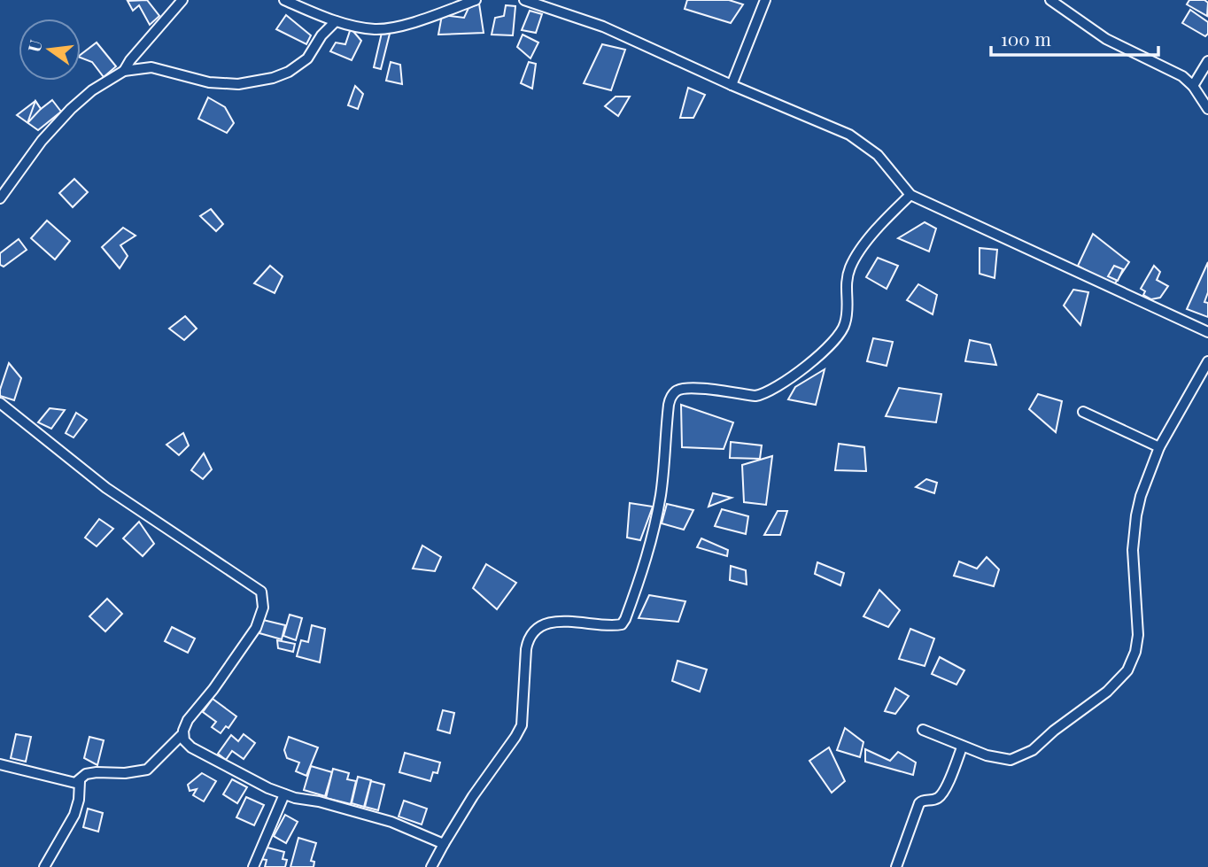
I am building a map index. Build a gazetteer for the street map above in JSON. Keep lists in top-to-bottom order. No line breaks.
{"scale_bar":"100 m","north":"left"}
